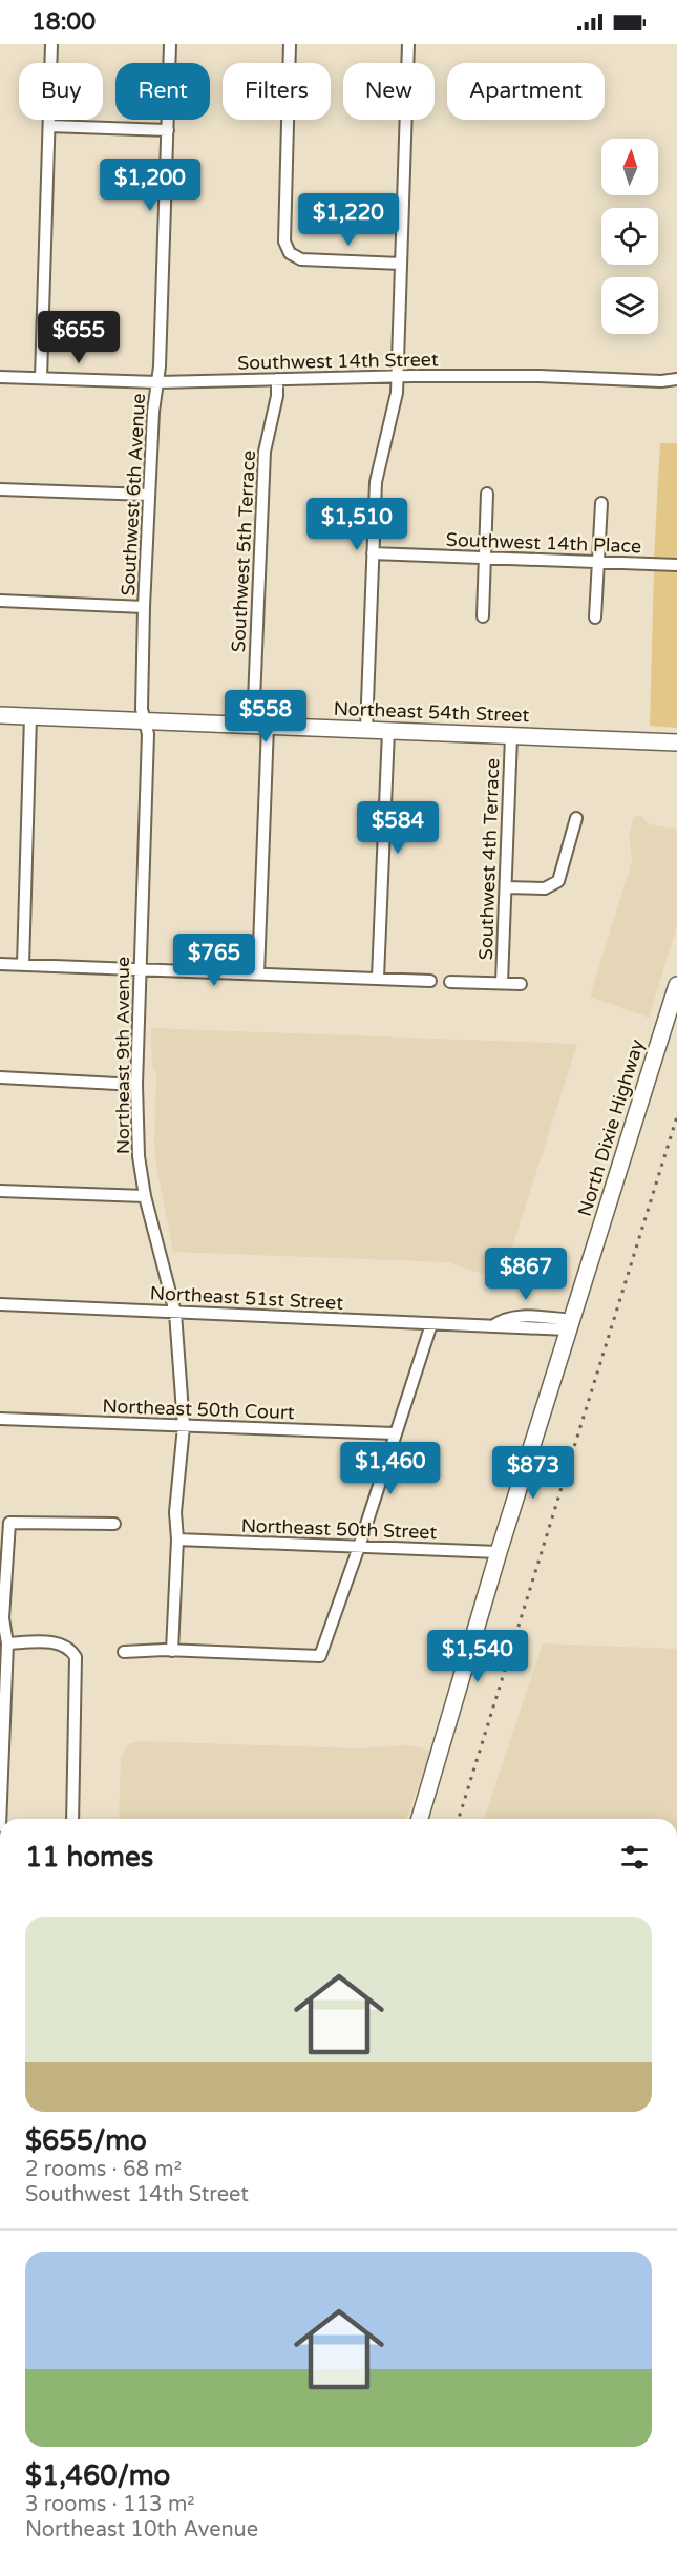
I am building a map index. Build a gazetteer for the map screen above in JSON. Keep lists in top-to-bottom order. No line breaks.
{"streets":{"main road":["Northeast 54th Street","North Dixie Highway"],"street":["Southwest 14th Street","Southwest 6th Avenue","Southwest 14th Place","Southwest 5th Terrace","Southwest 4th Terrace","Northeast 9th Avenue","Northeast 51st Street","Northeast 50th Court","Northeast 50th Street"]},"crossings":[["Southwest 14th Street","Southwest 6th Avenue"],["Southwest 14th Street","Southwest 5th Terrace"],["Southwest 6th Avenue","Northeast 54th Street"],["Southwest 6th Avenue","Northeast 9th Avenue"],["Southwest 5th Terrace","Northeast 54th Street"],["Northeast 54th Street","Southwest 4th Terrace"],["Northeast 54th Street","Northeast 9th Avenue"],["Northeast 9th Avenue","Northeast 51st Street"],["Northeast 9th Avenue","Northeast 50th Court"],["Northeast 9th Avenue","Northeast 50th Street"],["North Dixie Highway","Northeast 51st Street"],["North Dixie Highway","Northeast 50th Street"]],"north":"top","page":{"status":"18:00","chip":["Buy","Rent","Filters","New","Apartment"],"price":["$1,200","$1,220","$655","$1,510","$558","$584","$765","$867","$1,460","$873","$1,540"],"heading":"11 homes","list":[{"name":"$655/mo","note":"2 rooms · 68 m² · Southwest 14th Street"},{"name":"$1,460/mo","note":"3 rooms · 113 m² · Northeast 10th Avenue"}]}}
